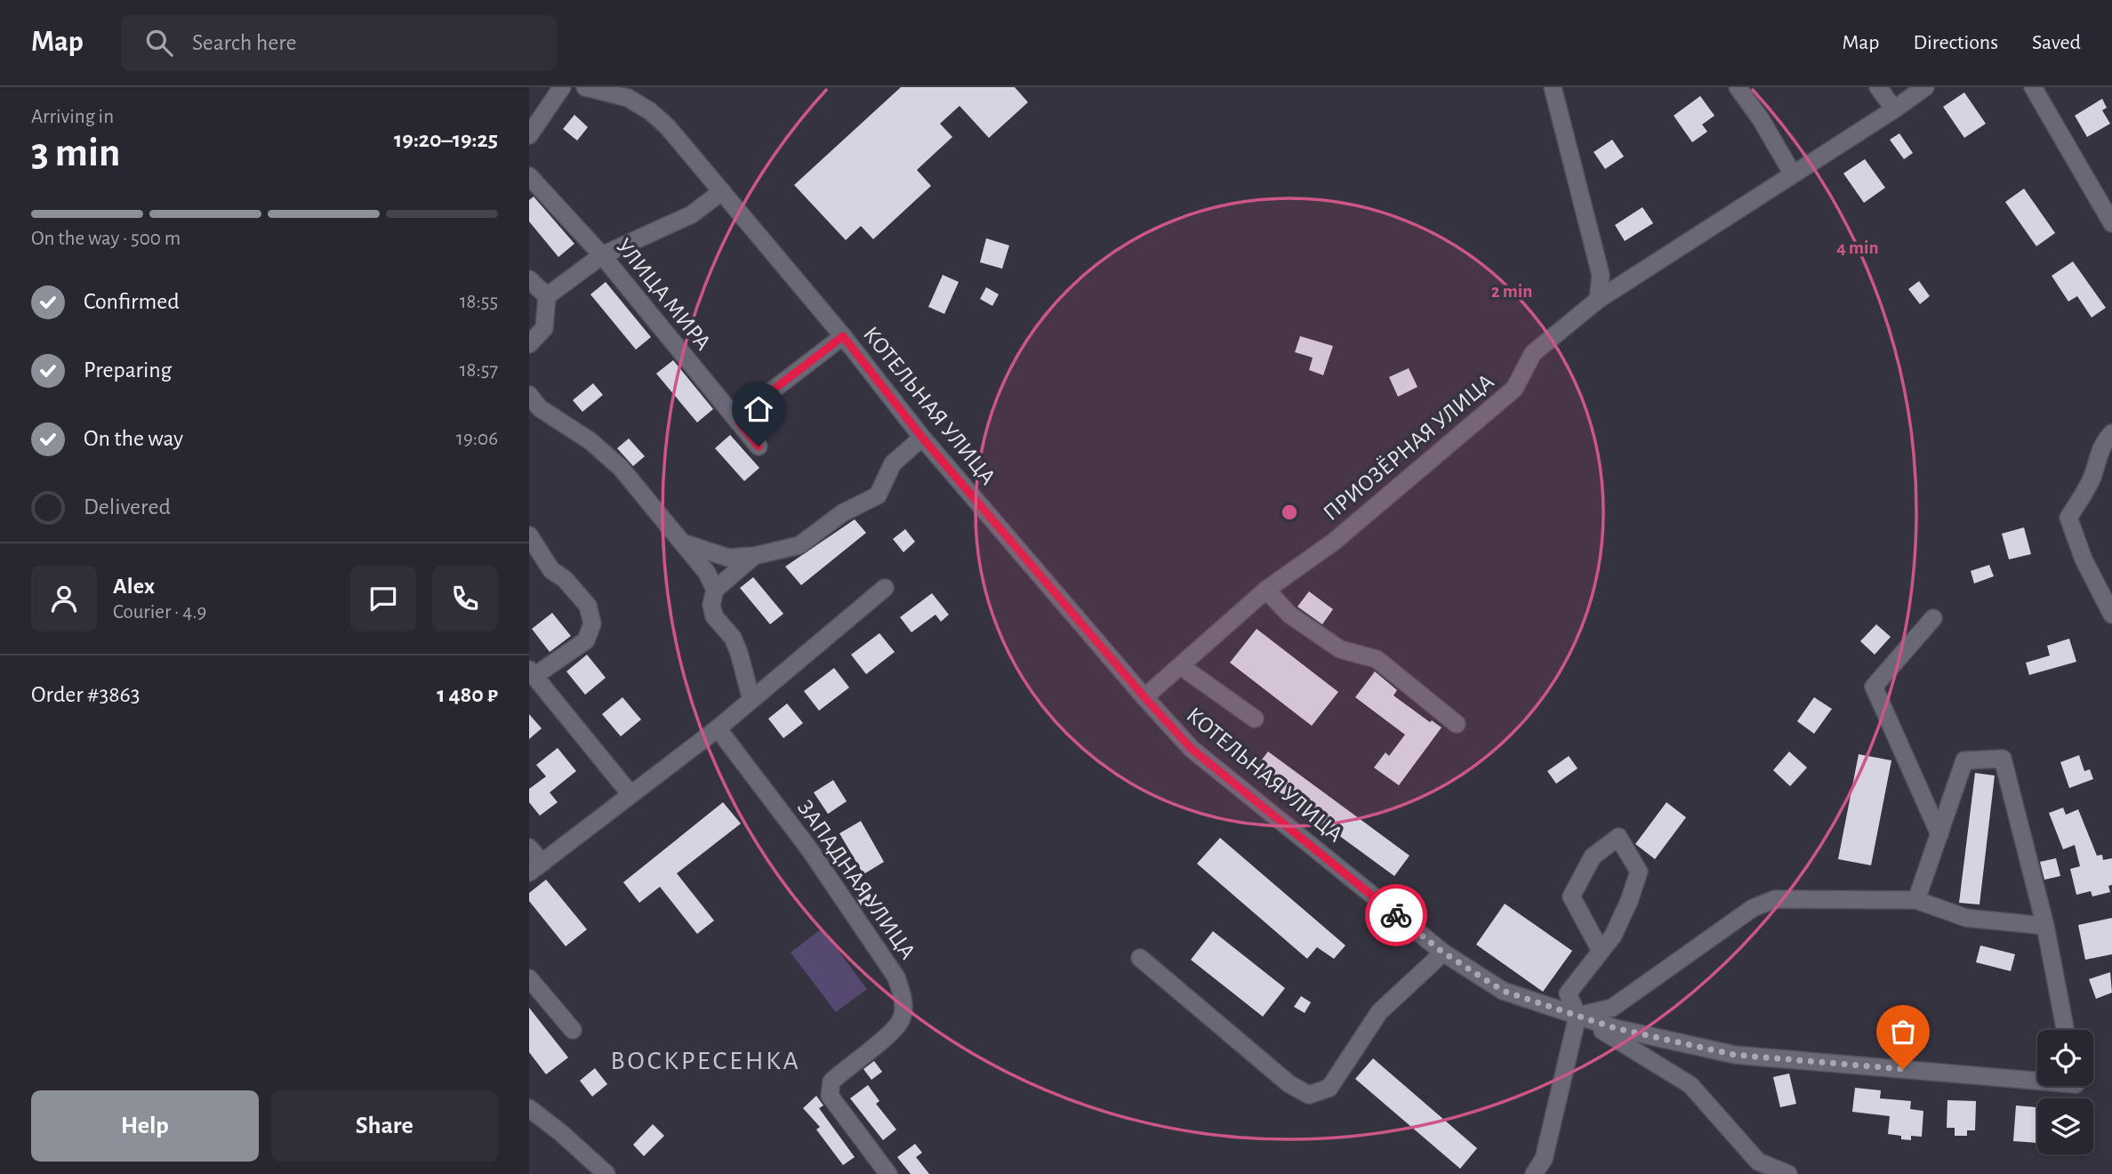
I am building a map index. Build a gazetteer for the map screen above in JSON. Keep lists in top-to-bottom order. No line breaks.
{"streets":{"street":["УЛИЦА МИРА","КОТЕЛЬНАЯ УЛИЦА","ПРИОЗЁРНАЯ УЛИЦА","ЗАПАДНАЯ УЛИЦА"]},"crossings":[["КОТЕЛЬНАЯ УЛИЦА","ПРИОЗЁРНАЯ УЛИЦА"]],"districts":["ВОСКРЕСЕНКА"],"page":{"header":"Map","search":"Search here","nav":["Map","Directions","Saved"],"heading":["3 min","Arriving in","19:20–19:25"],"panel":["Alex","Courier · 4.9","Order #3863","1 480 ₽"],"bar":"On the way · 500 m","list":[["Confirmed","18:55"],["Preparing","18:57"],["On the way","19:06"],"Delivered"],"buttons":["Help","Share"]},"rings":["4 min","2 min"]}
